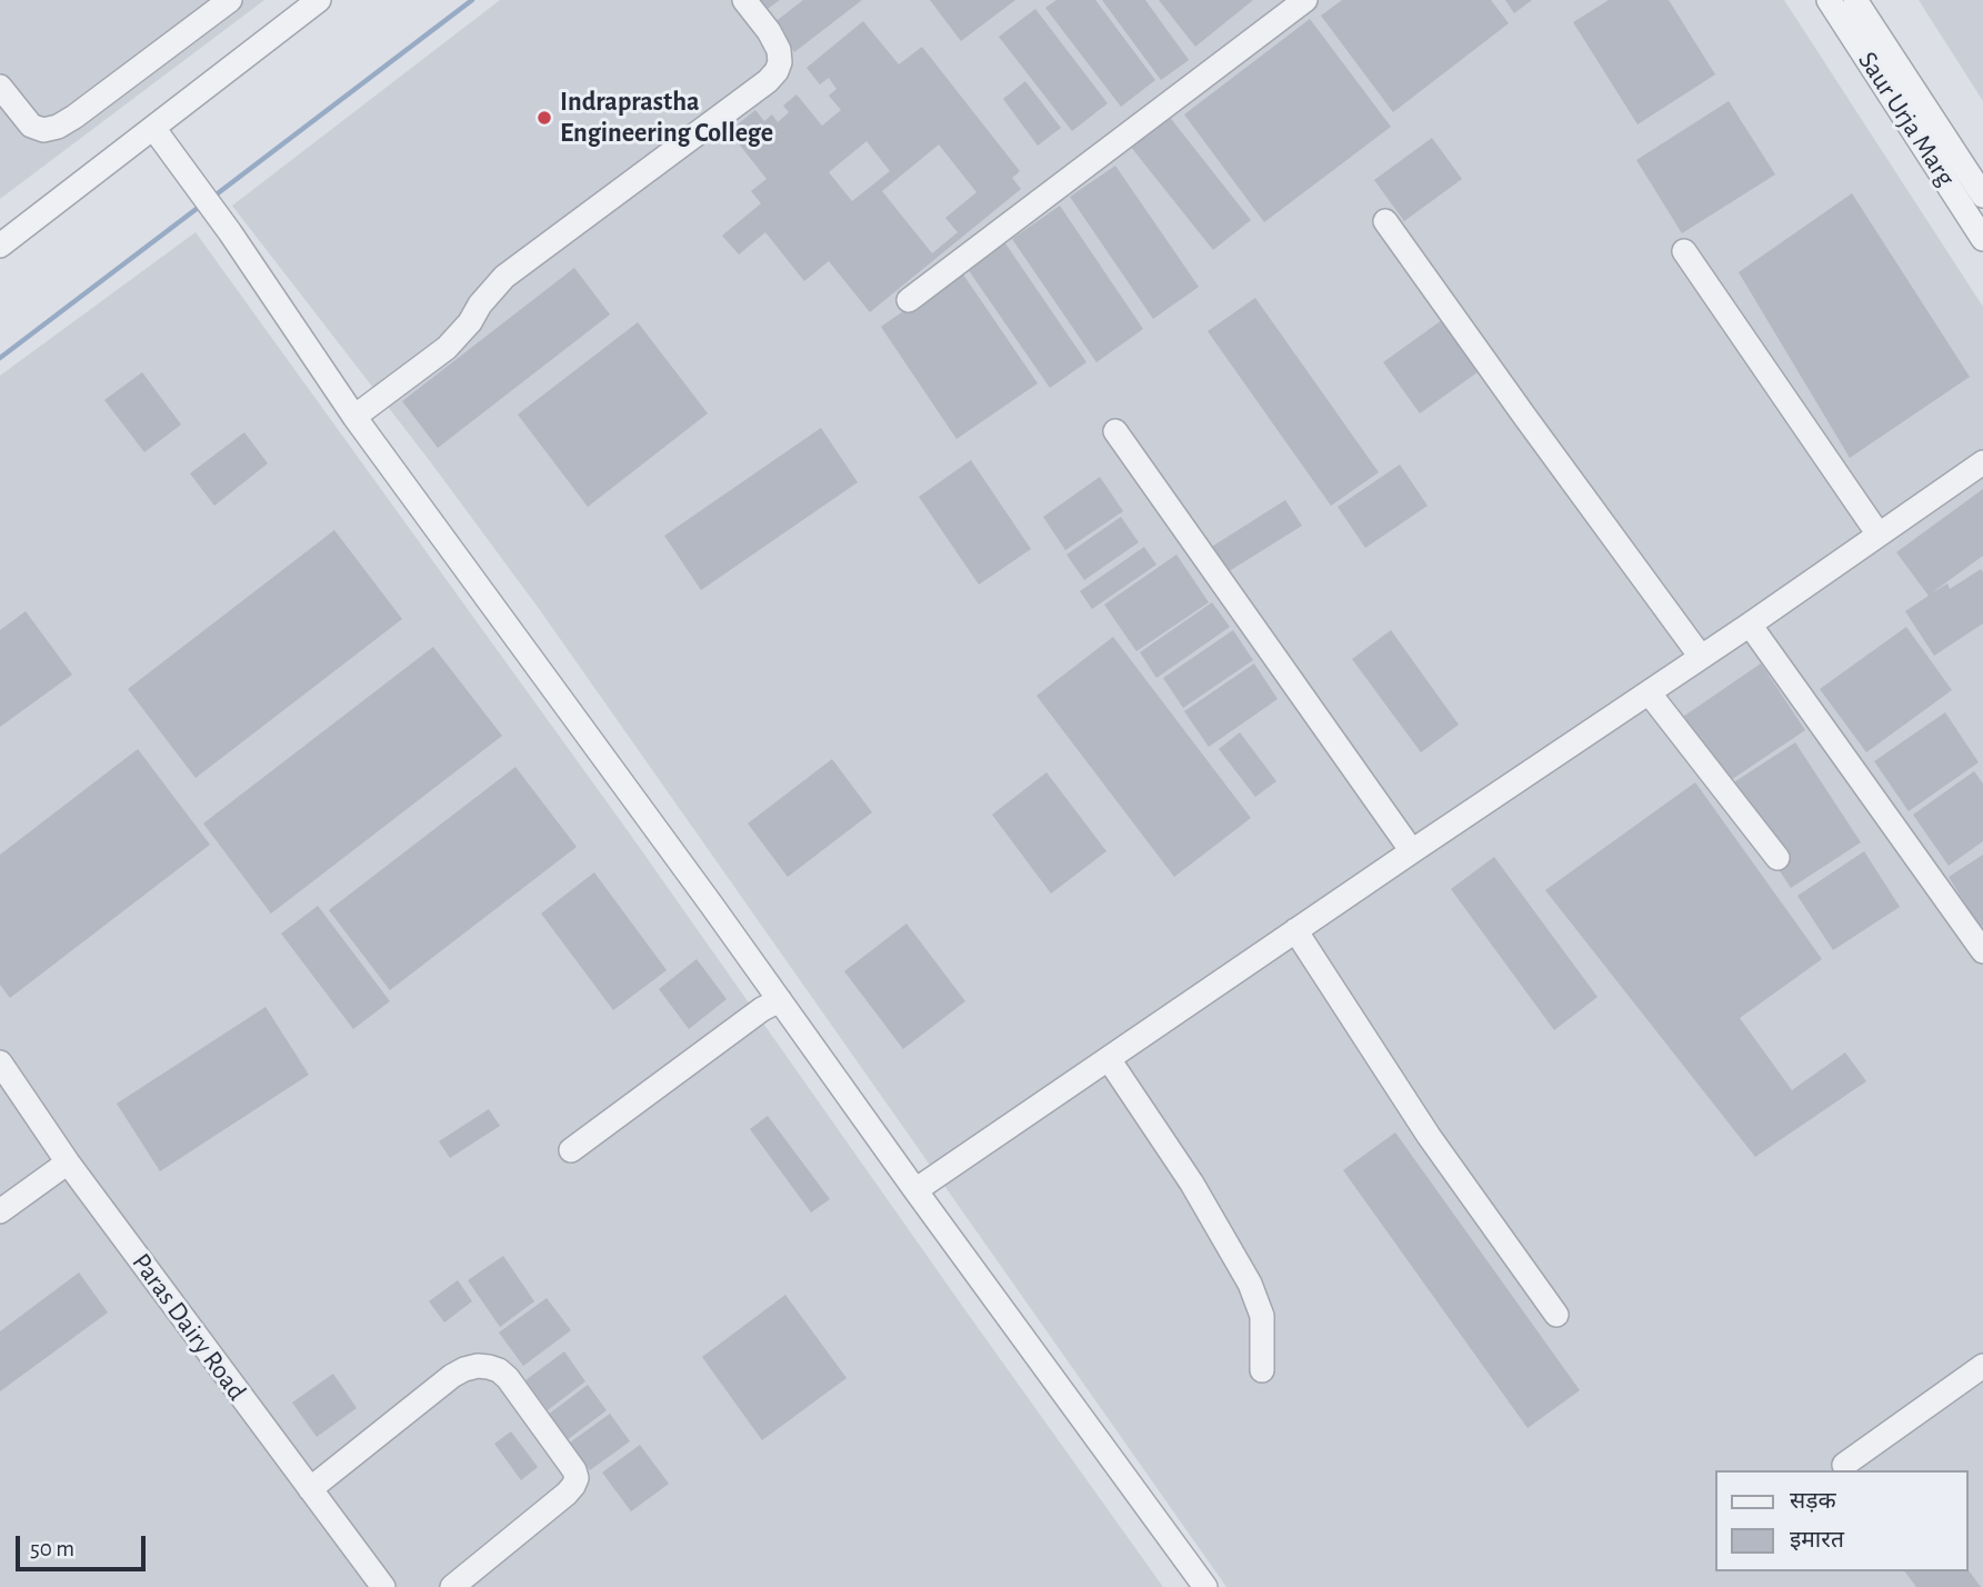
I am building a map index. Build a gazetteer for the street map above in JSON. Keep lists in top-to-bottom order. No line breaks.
{"streets":{"street":["Saur Urja Marg","Paras Dairy Road"]},"places":["Indraprastha Engineering College"],"legend":["सड़क","इमारत"],"scale_bar":"50 m"}
